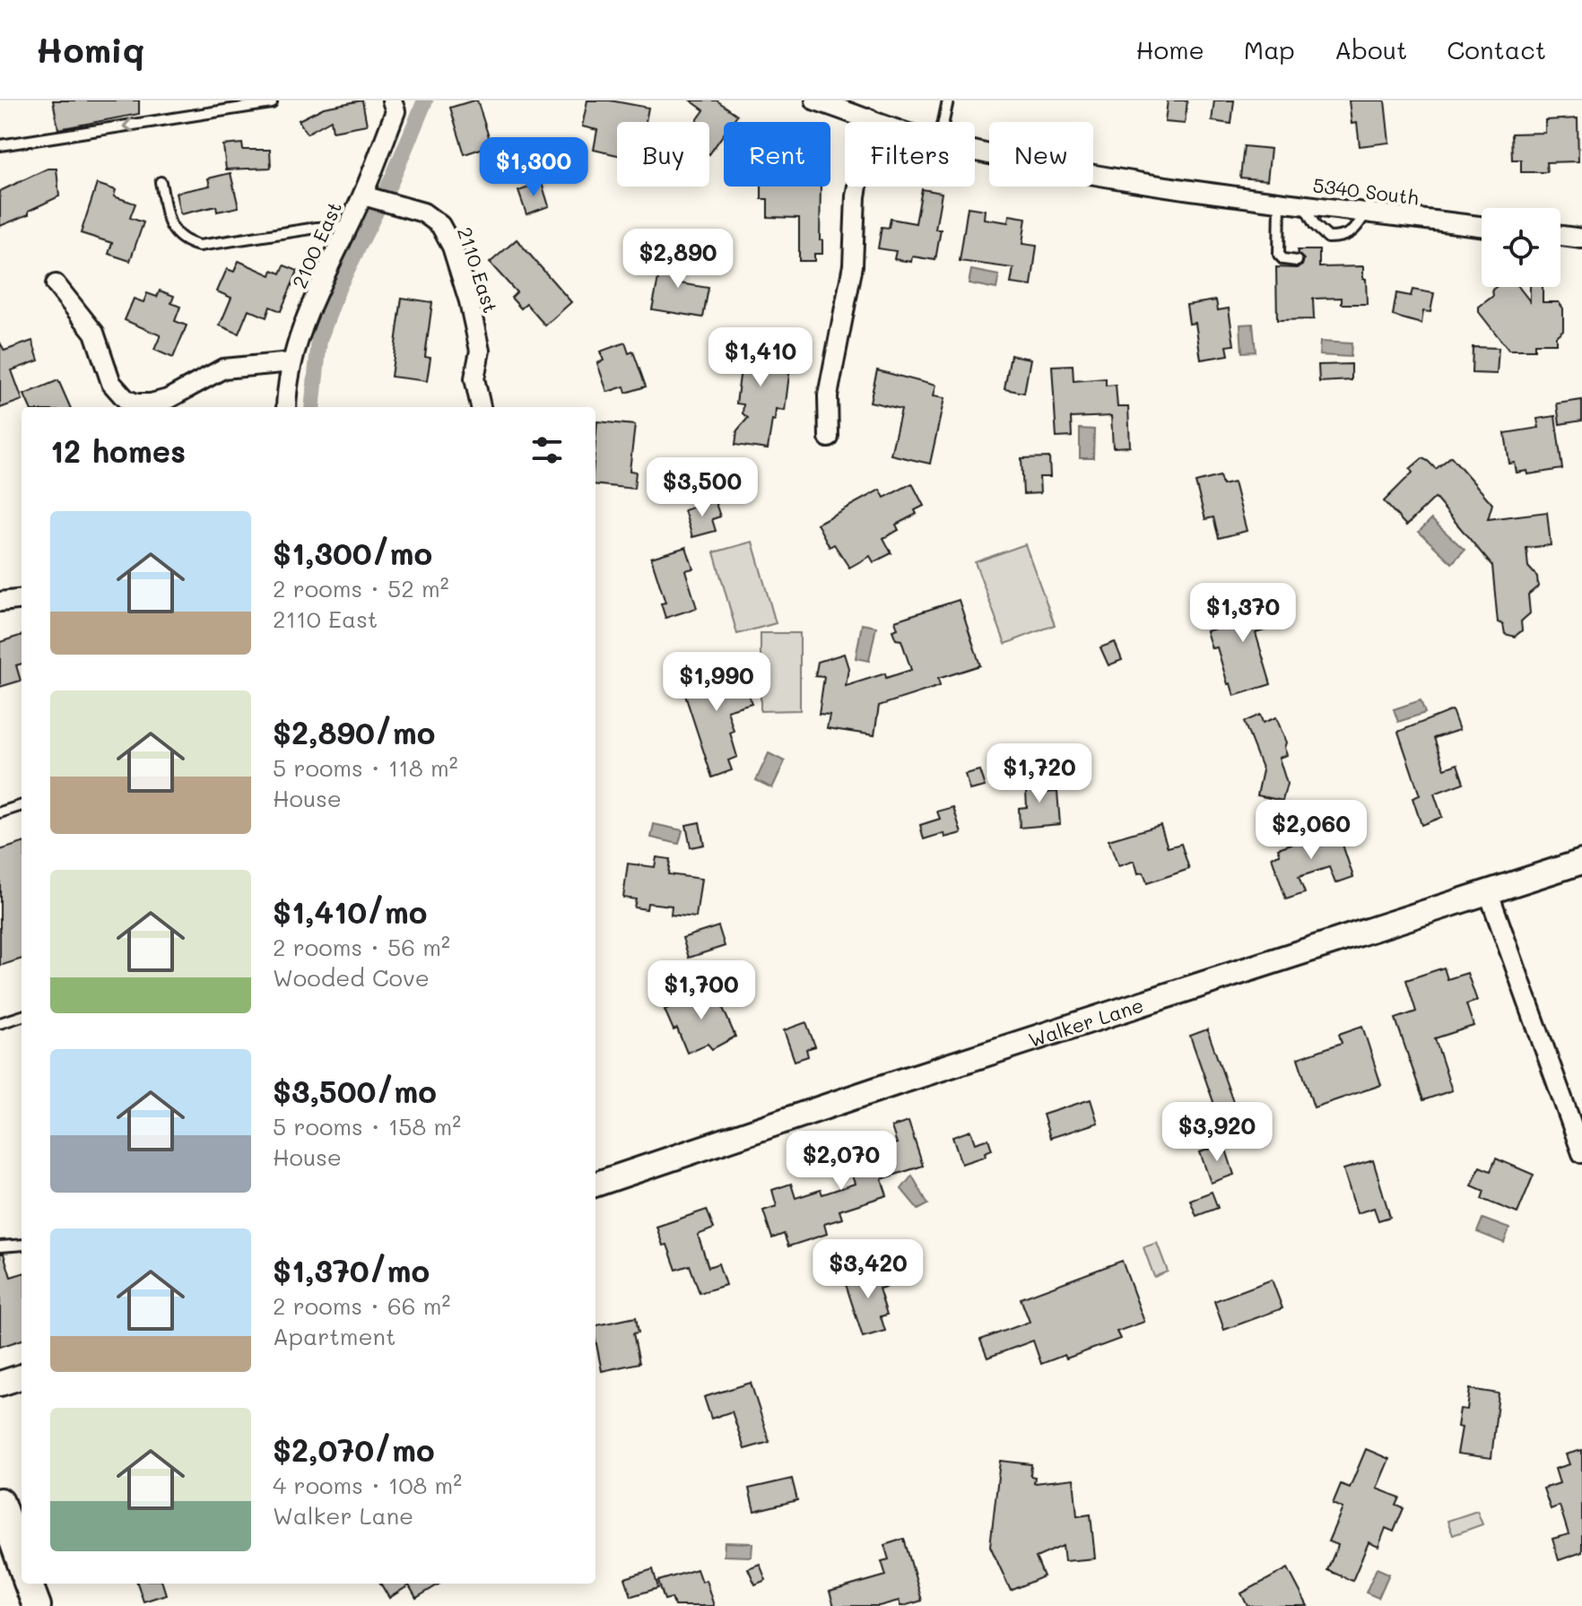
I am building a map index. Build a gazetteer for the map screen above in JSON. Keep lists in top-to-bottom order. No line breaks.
{"streets":{"street":["5340 South","2100 East","2110 East","Walker Lane"]},"crossings":[["2100 East","2110 East"]],"page":{"header":"Homiq","nav":["Home","Map","About","Contact"],"chip":["Buy","Rent","Filters","New"],"price":["$1,300","$2,890","$1,410","$3,500","$1,370","$1,990","$1,720","$2,060","$1,700","$3,920","$2,070","$3,420"],"heading":"12 homes","list":[{"name":"$1,300/mo","note":"2 rooms · 52 m² · 2110 East"},{"name":"$2,890/mo","note":"5 rooms · 118 m² · House"},{"name":"$1,410/mo","note":"2 rooms · 56 m² · Wooded Cove"},{"name":"$3,500/mo","note":"5 rooms · 158 m² · House"},{"name":"$1,370/mo","note":"2 rooms · 66 m² · Apartment"},{"name":"$2,070/mo","note":"4 rooms · 108 m² · Walker Lane"}]}}
